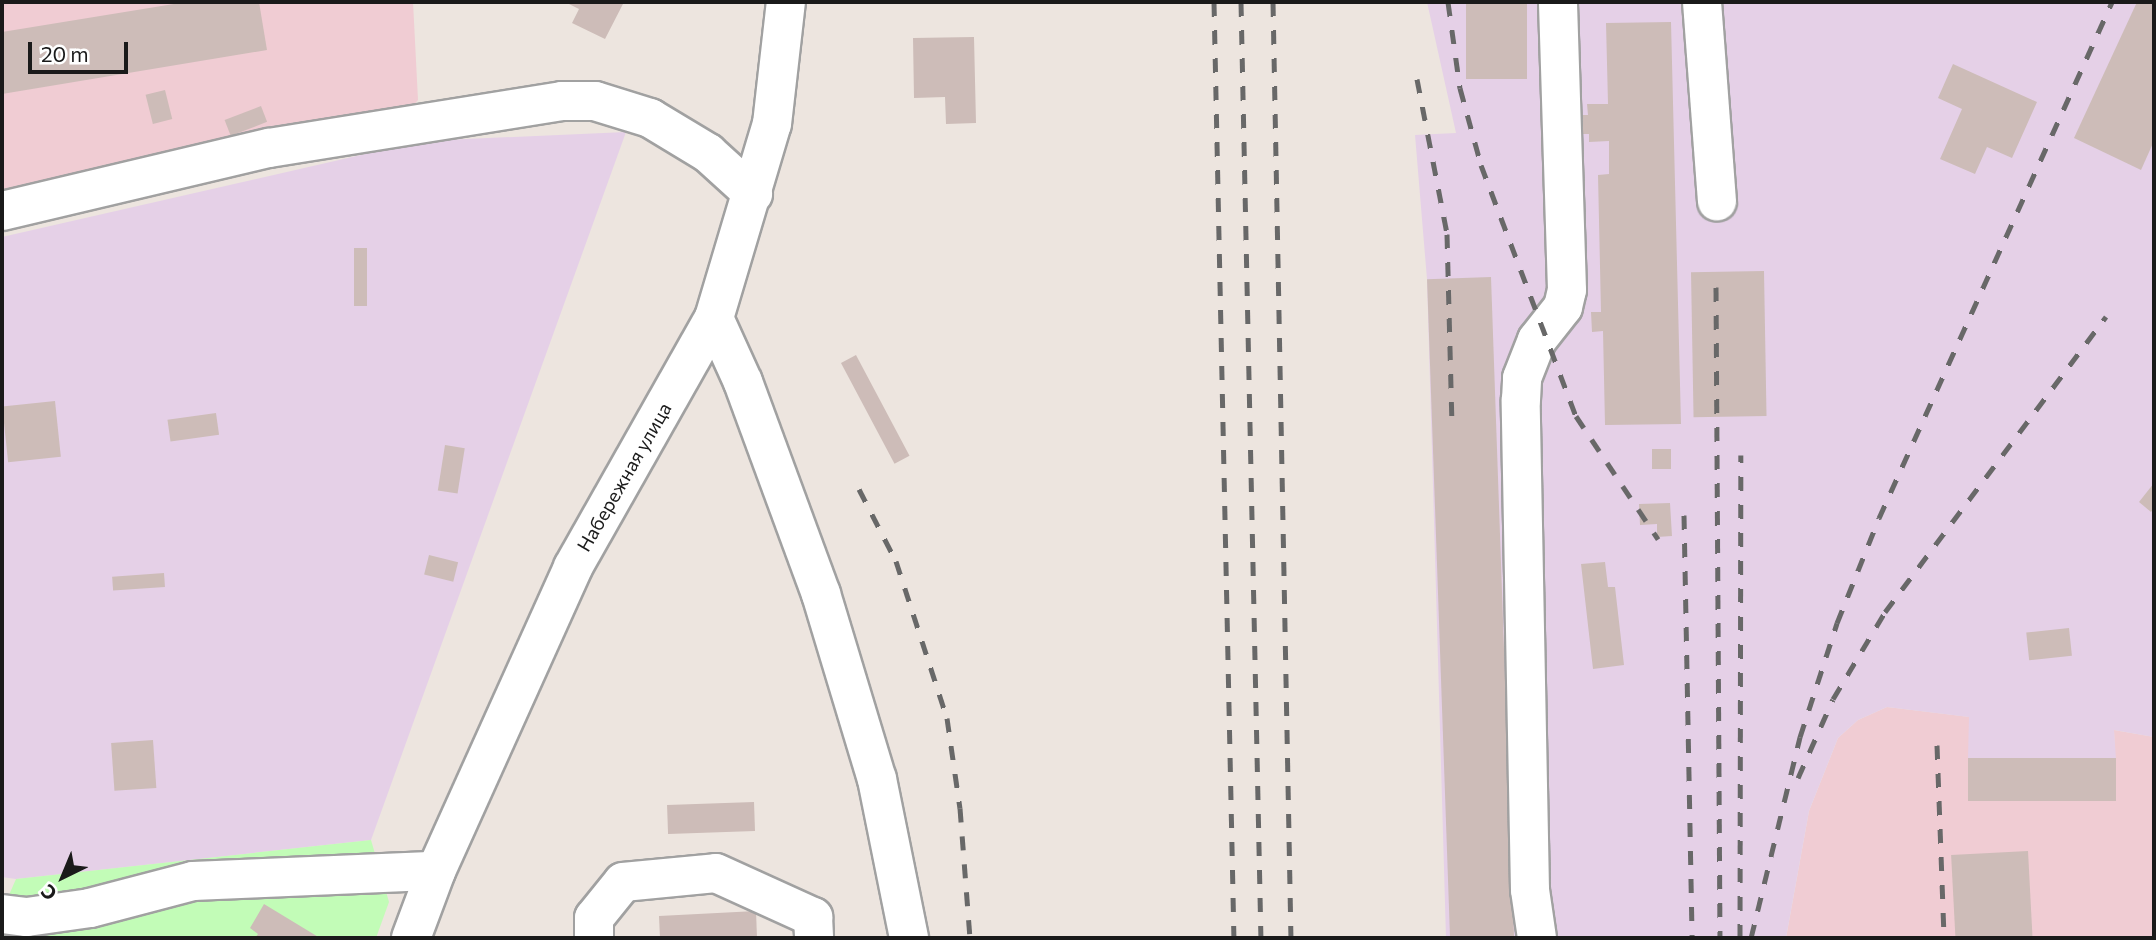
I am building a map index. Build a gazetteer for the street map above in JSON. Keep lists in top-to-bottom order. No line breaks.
{"streets":{"street":["Набережная улица"]},"scale_bar":"20 m","north":"bottom left"}
